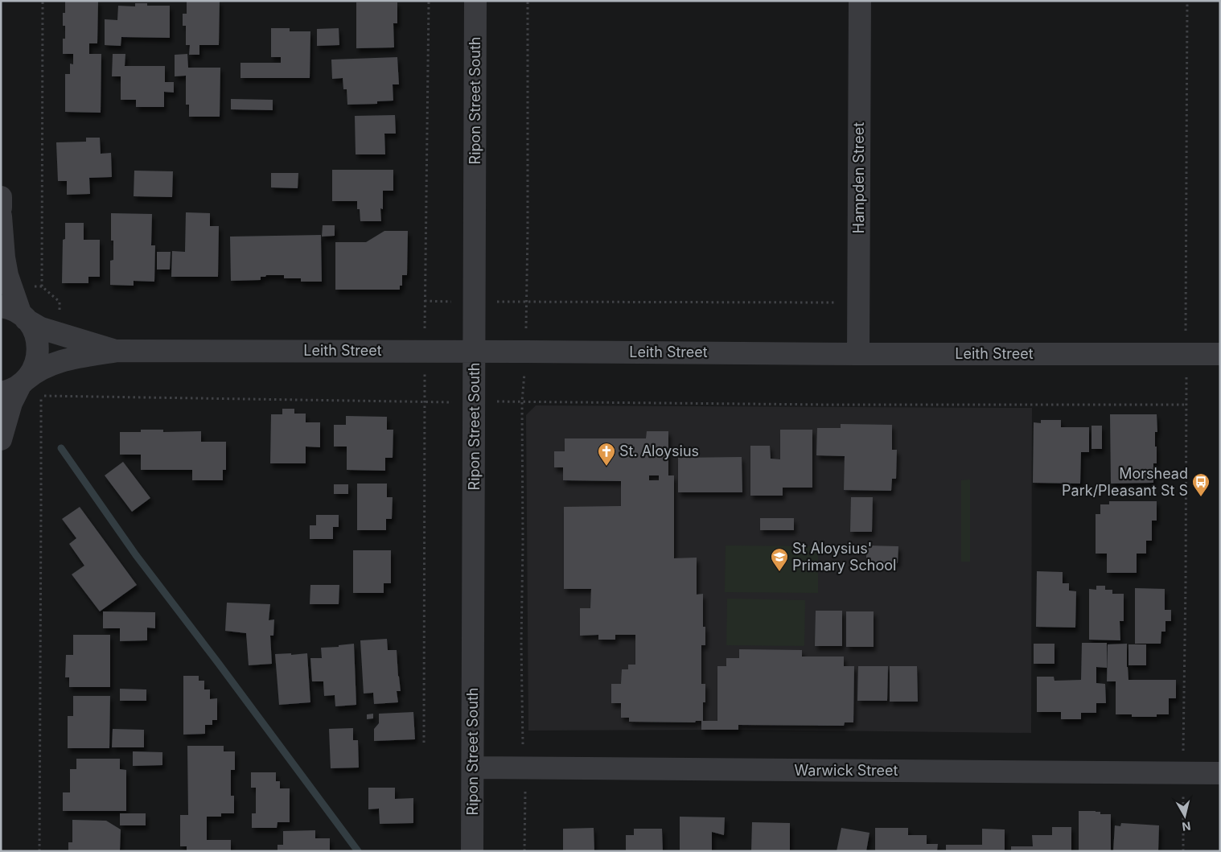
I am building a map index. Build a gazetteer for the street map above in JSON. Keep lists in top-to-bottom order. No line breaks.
{"streets":{"street":["Ripon Street South","Hampden Street","Leith Street","Warwick Street"]},"crossings":[["Ripon Street South","Leith Street"],["Ripon Street South","Warwick Street"],["Hampden Street","Leith Street"]],"places":{"church":["St. Aloysius"],"bus stop":["Morshead Park/Pleasant St S"],"school or university":["St Aloysius' Primary School"]},"north":"bottom"}
